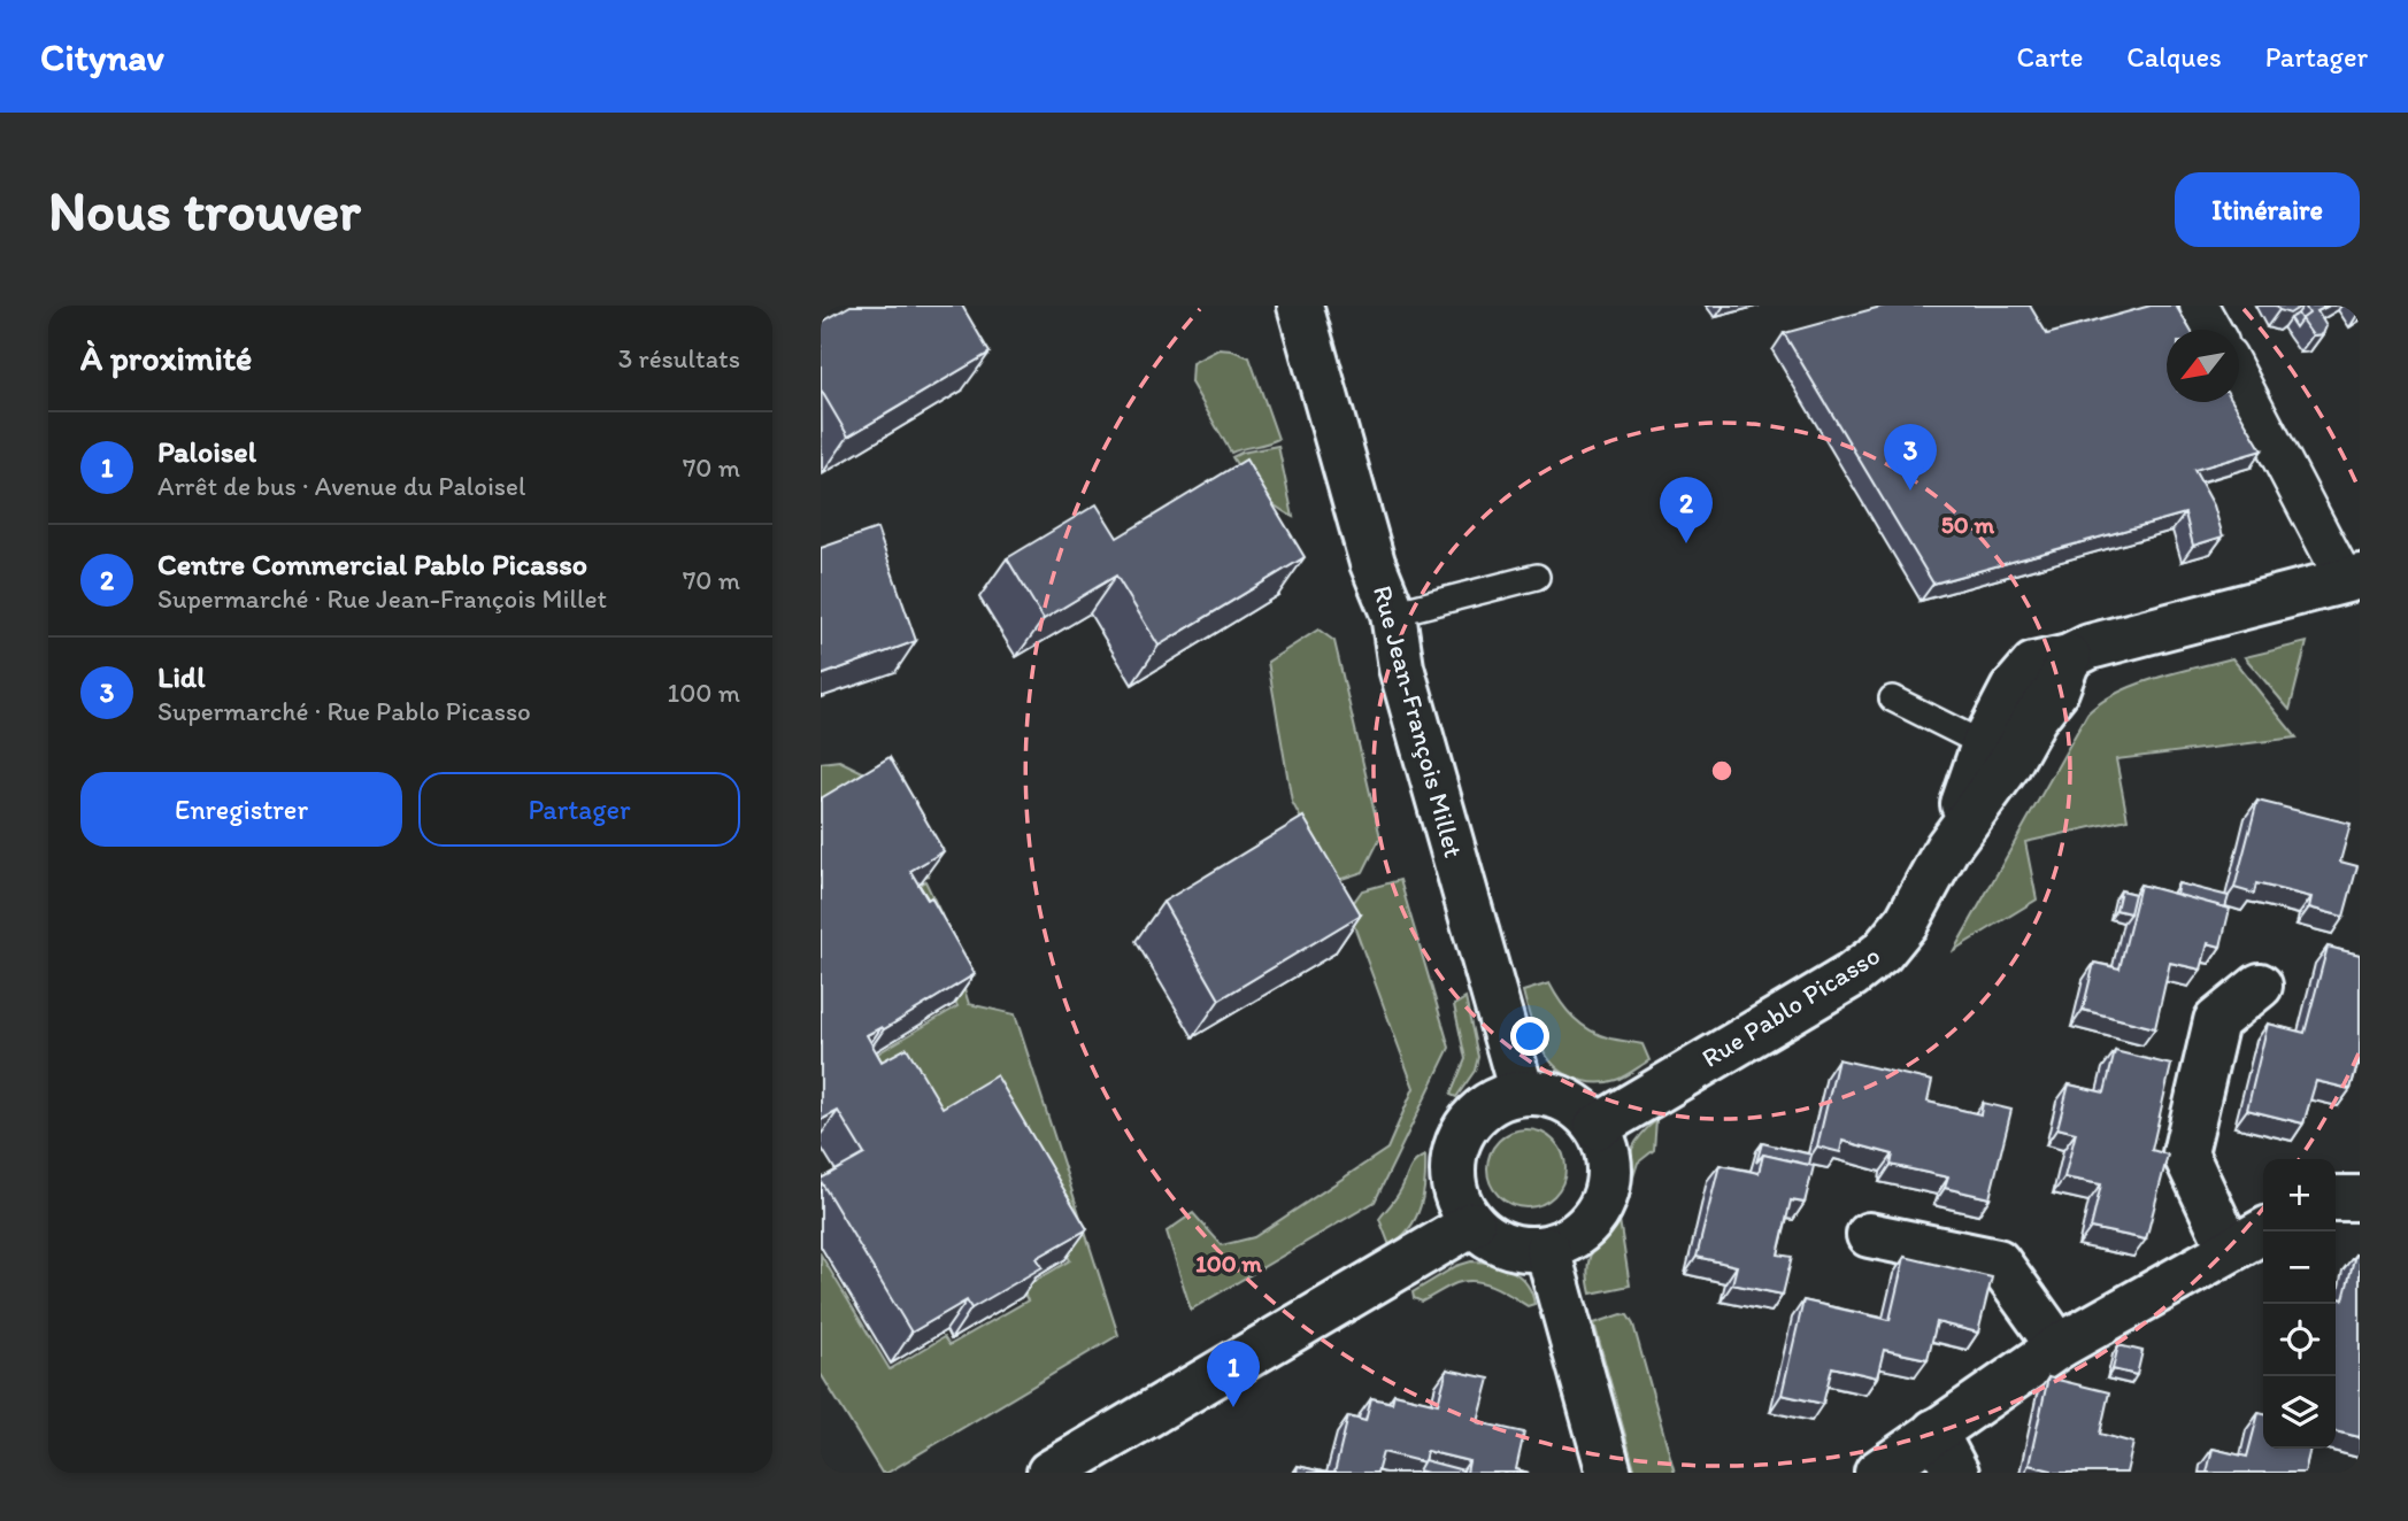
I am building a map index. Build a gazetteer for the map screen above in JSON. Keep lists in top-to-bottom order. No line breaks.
{"streets":{"street":["Rue Jean-François Millet","Rue Pablo Picasso"]},"crossings":[["Rue Jean-François Millet","Rue Pablo Picasso"]],"north":"bottom left","page":{"header":"Citynav","nav":["Carte","Calques","Partager"],"buttons":["Itinéraire",["Enregistrer","Partager"]],"title":"Nous trouver","heading":["À proximité","3 résultats"],"list":[{"mark":"1","name":"Paloisel","note":"Arrêt de bus · Avenue du Paloisel","value":"70 m"},{"mark":"2","name":"Centre Commercial Pablo Picasso","note":"Supermarché · Rue Jean-François Millet","value":"70 m"},{"mark":"3","name":"Lidl","note":"Supermarché · Rue Pablo Picasso","value":"100 m"}],"pins":["3","2","1"],"map_buttons":["+","−"]},"rings":["50 m","100 m"]}
